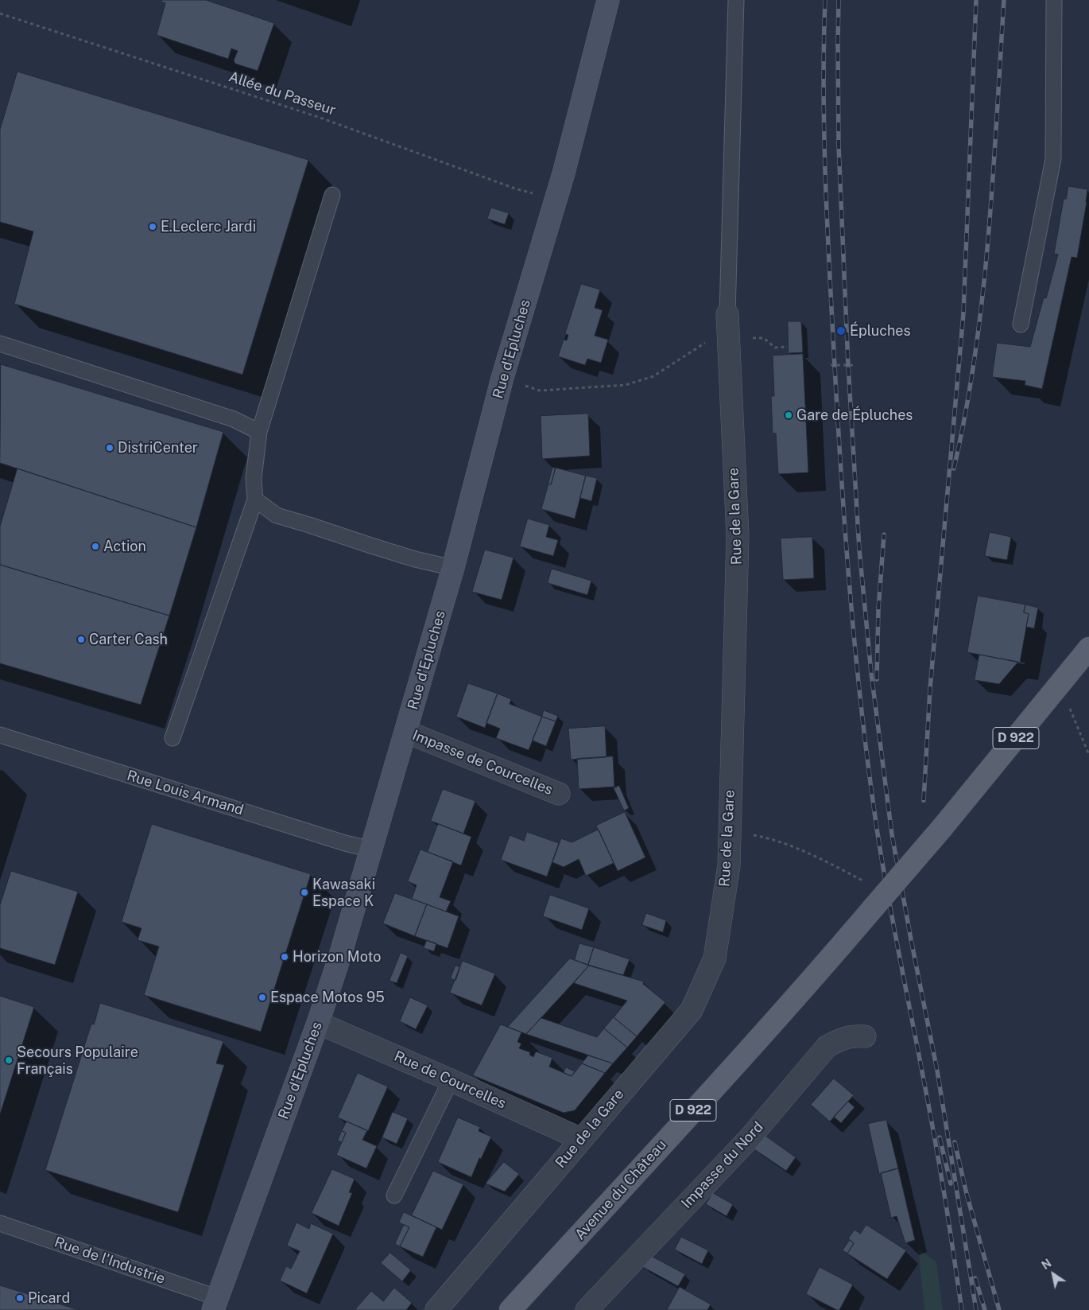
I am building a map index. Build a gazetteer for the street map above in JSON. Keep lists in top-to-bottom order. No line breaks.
{"streets":{"main road":["D 922","Avenue du Château"],"street":["Rue d'Epluches","Rue de la Gare","Impasse de Courcelles","Rue de Courcelles","Impasse du Nord"],"lane":["Rue Louis Armand","Rue de l'Industrie"],"path":["Allée du Passeur"]},"crossings":[["Allée du Passeur","Rue d'Epluches"],["Rue d'Epluches","Impasse de Courcelles"],["Rue d'Epluches","Rue Louis Armand"],["Rue d'Epluches","Rue de Courcelles"],["Rue d'Epluches","Rue de l'Industrie"],["Rue de la Gare","Rue de Courcelles"],["D 922","Avenue du Château"]],"places":["E.Leclerc Jardi","Épluches","Gare de Épluches","DistriCenter","Action","Carter Cash","Kawasaki Espace K","Horizon Moto","Espace Motos 95","Secours Populaire Français","Picard"],"north":"top left"}
